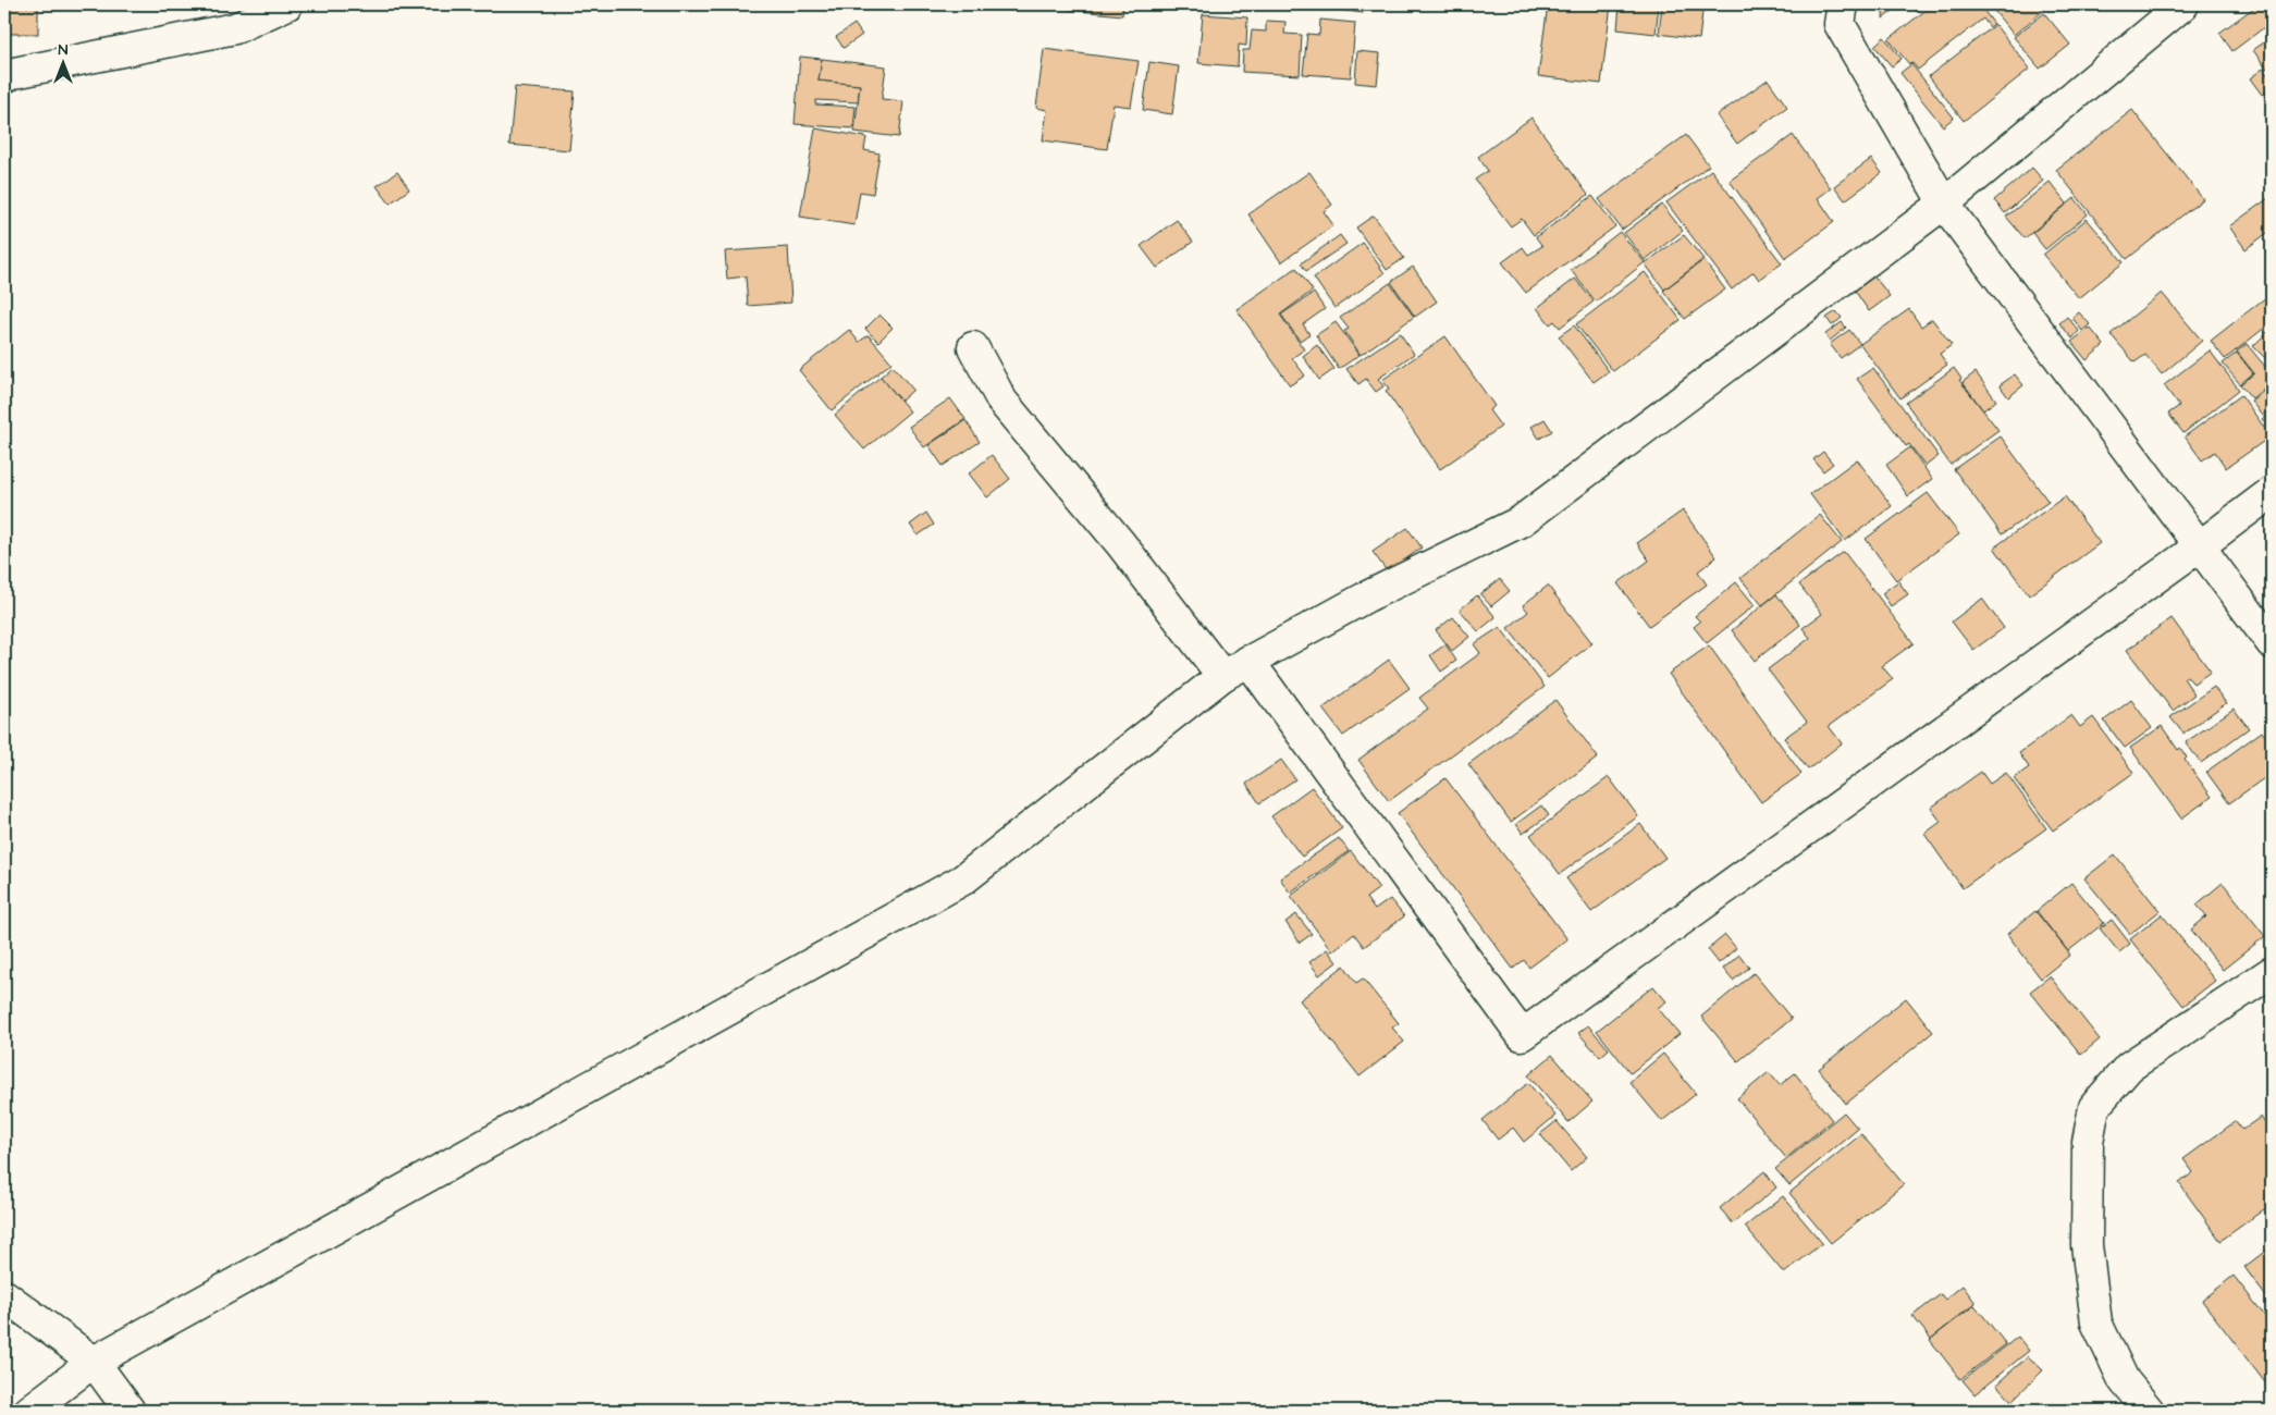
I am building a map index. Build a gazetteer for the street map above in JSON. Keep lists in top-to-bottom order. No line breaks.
{"north":"top"}
